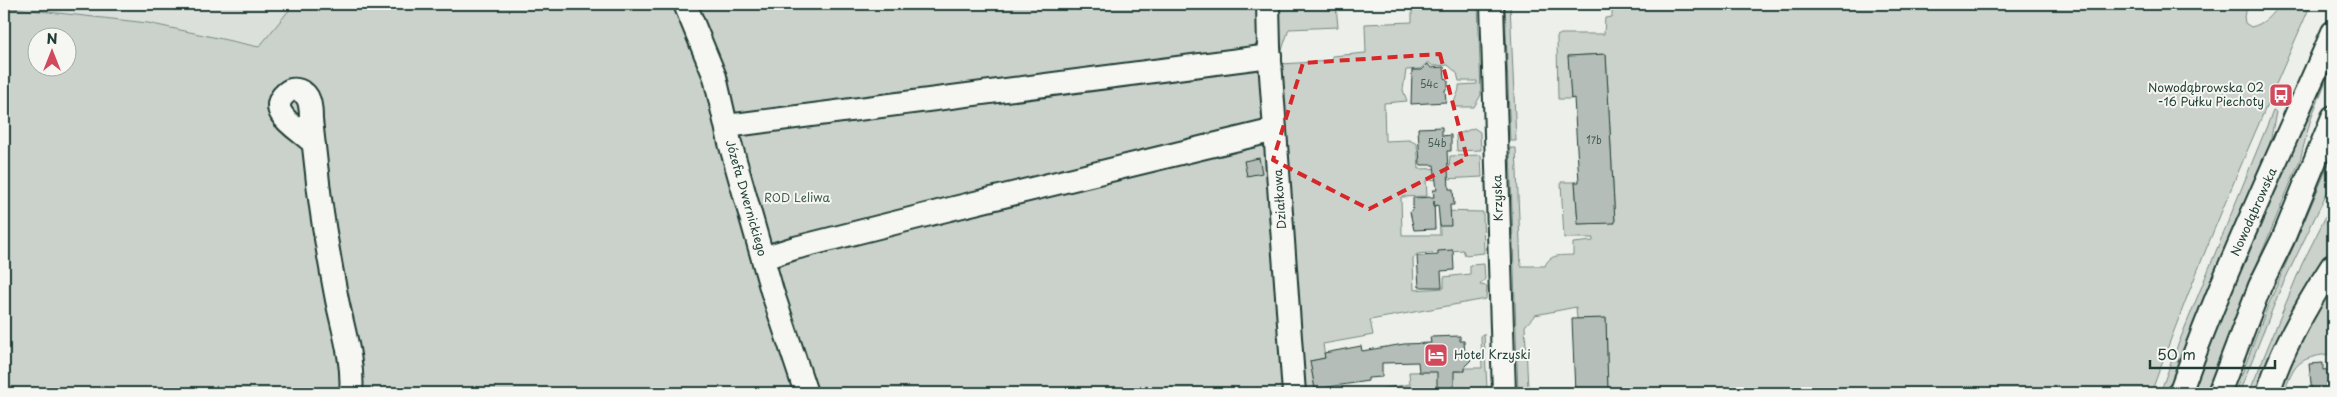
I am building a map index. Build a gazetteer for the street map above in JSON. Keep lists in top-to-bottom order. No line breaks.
{"streets":{"street":["Józefa Dwernickiego","Krzyska","Działkowa","Nowodąbrowska"]},"parks":["ROD Leliwa"],"places":{"bus stop":["Nowodąbrowska 02 -16 Pułku Piechoty"],"hotel":["Hotel Krzyski"]},"house_numbers":["54c","17b","54b"],"scale_bar":"50 m","north":"top"}
